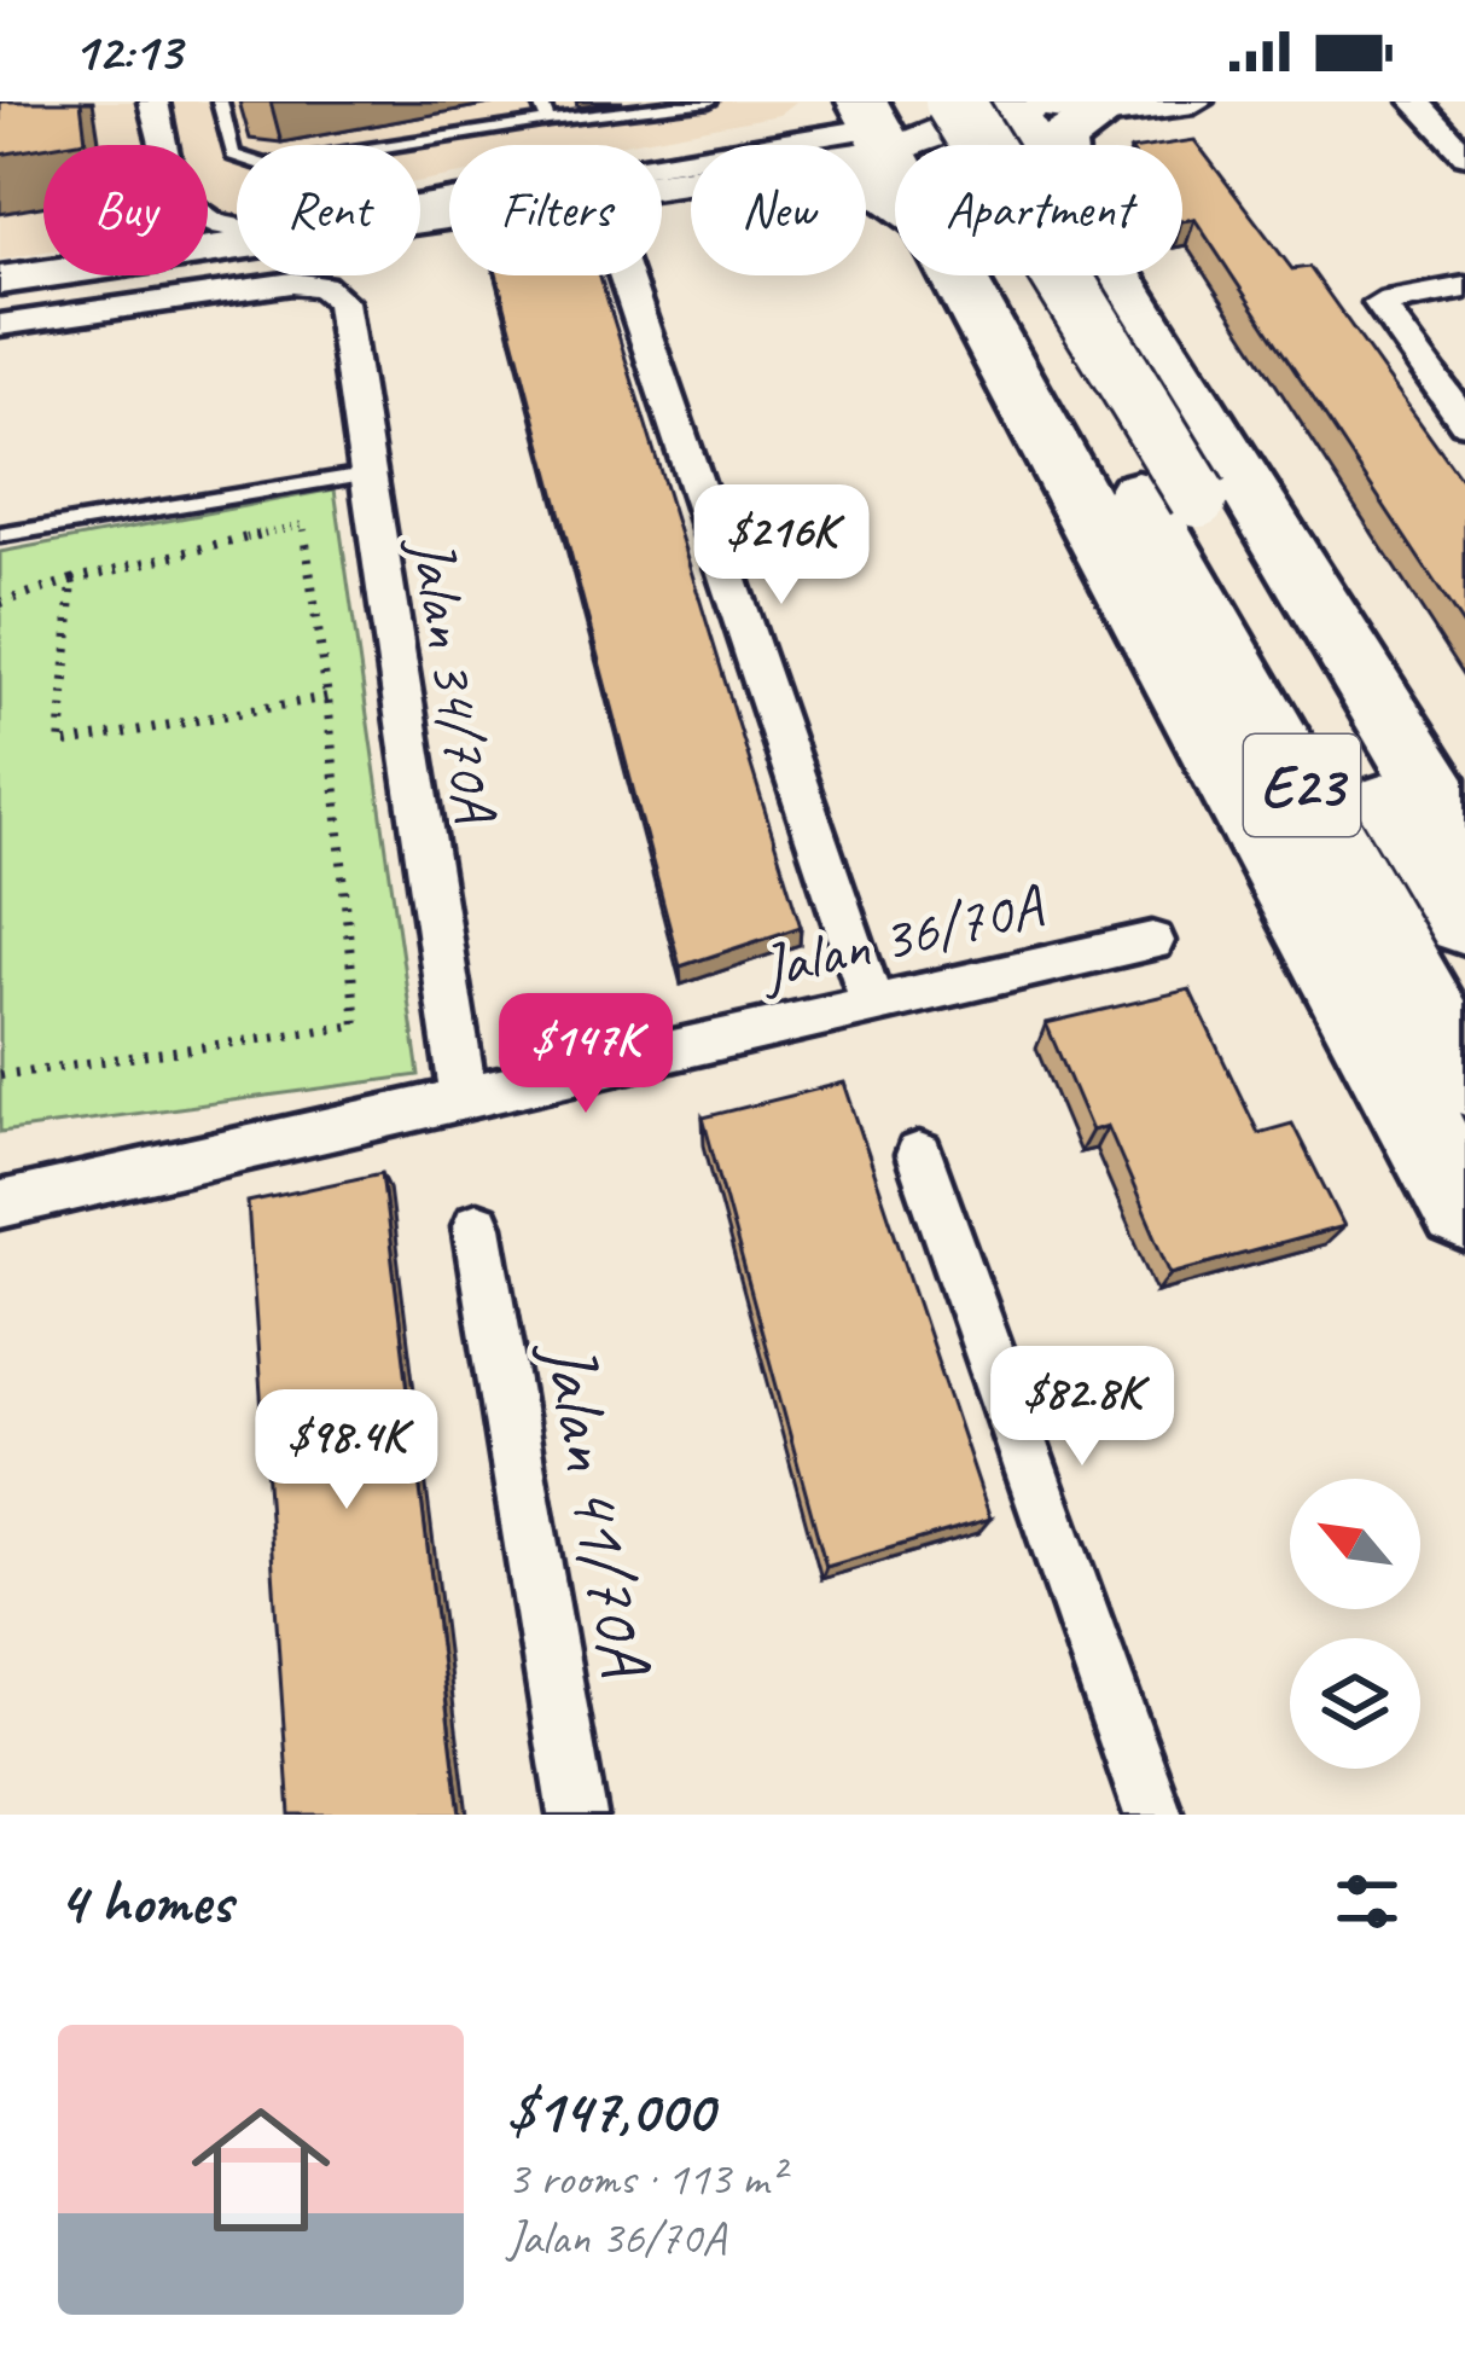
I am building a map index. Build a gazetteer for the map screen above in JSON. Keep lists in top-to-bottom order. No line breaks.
{"streets":{"highway":["E23"],"street":["Jalan 34/70A","Jalan 36/70A","Jalan 41/70A"]},"crossings":[["Jalan 34/70A","Jalan 36/70A"]],"north":"top left","page":{"status":"12:13","chip":["Buy","Rent","Filters","New","Apartment"],"price":["$216K","$147K","$82.8K","$98.4K"],"heading":"4 homes","list":[{"name":"$147,000","note":"3 rooms · 113 m² · Jalan 36/70A"}]}}
